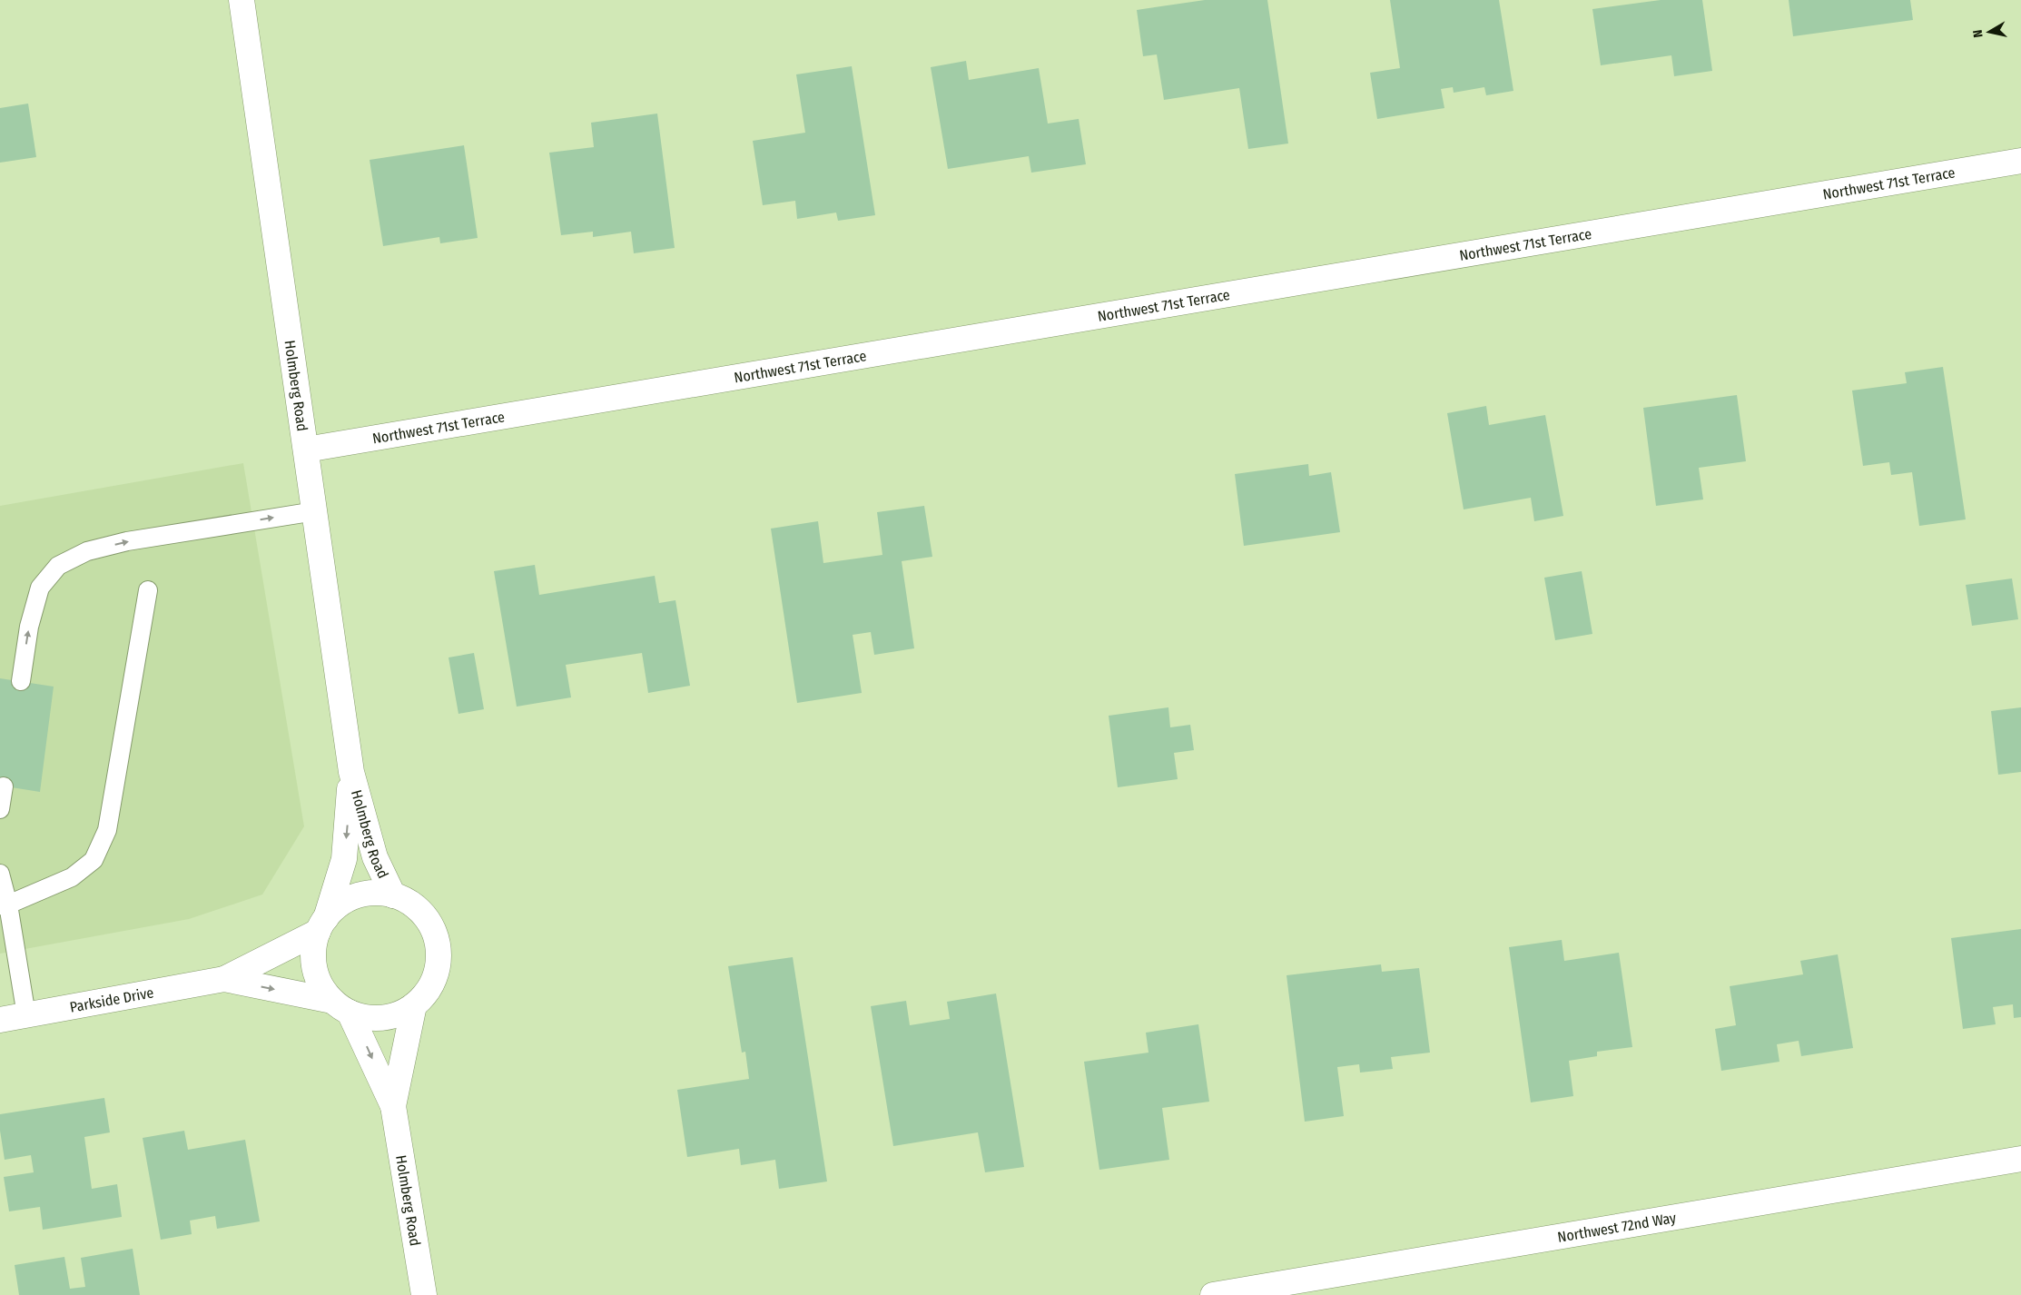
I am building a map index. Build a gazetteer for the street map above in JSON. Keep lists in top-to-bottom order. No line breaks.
{"streets":{"street":["Northwest 71st Terrace","Holmberg Road","Parkside Drive","Northwest 72nd Way"]},"crossings":[["Northwest 71st Terrace","Holmberg Road"],["Holmberg Road","Parkside Drive"]],"north":"left"}
